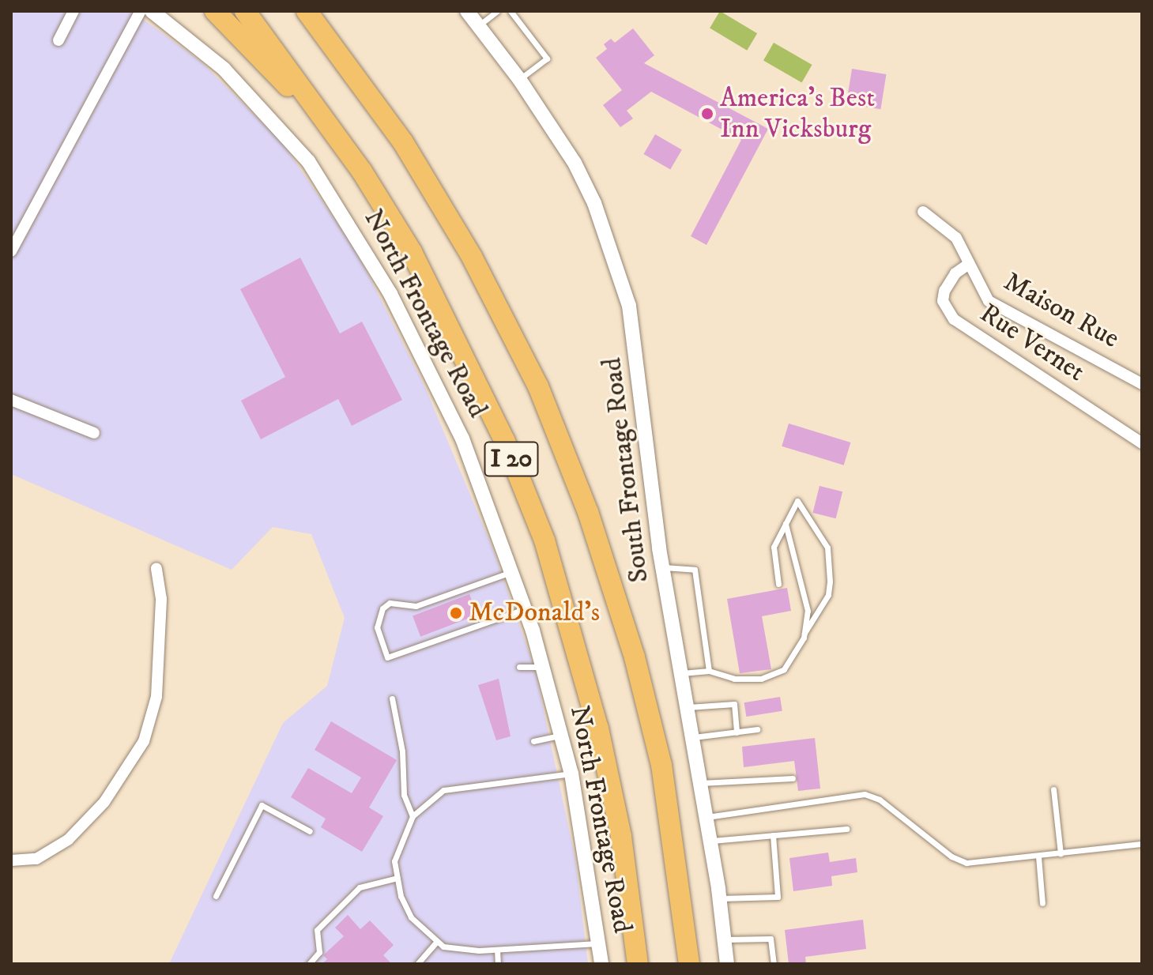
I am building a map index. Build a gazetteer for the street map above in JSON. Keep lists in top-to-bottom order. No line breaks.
{"streets":{"highway":["I 20"],"street":["Maison Rue","North Frontage Road","Rue Vernet","South Frontage Road"]},"crossings":[["Maison Rue","Rue Vernet"]],"places":["America’s Best Inn Vicksburg","McDonald's"]}
